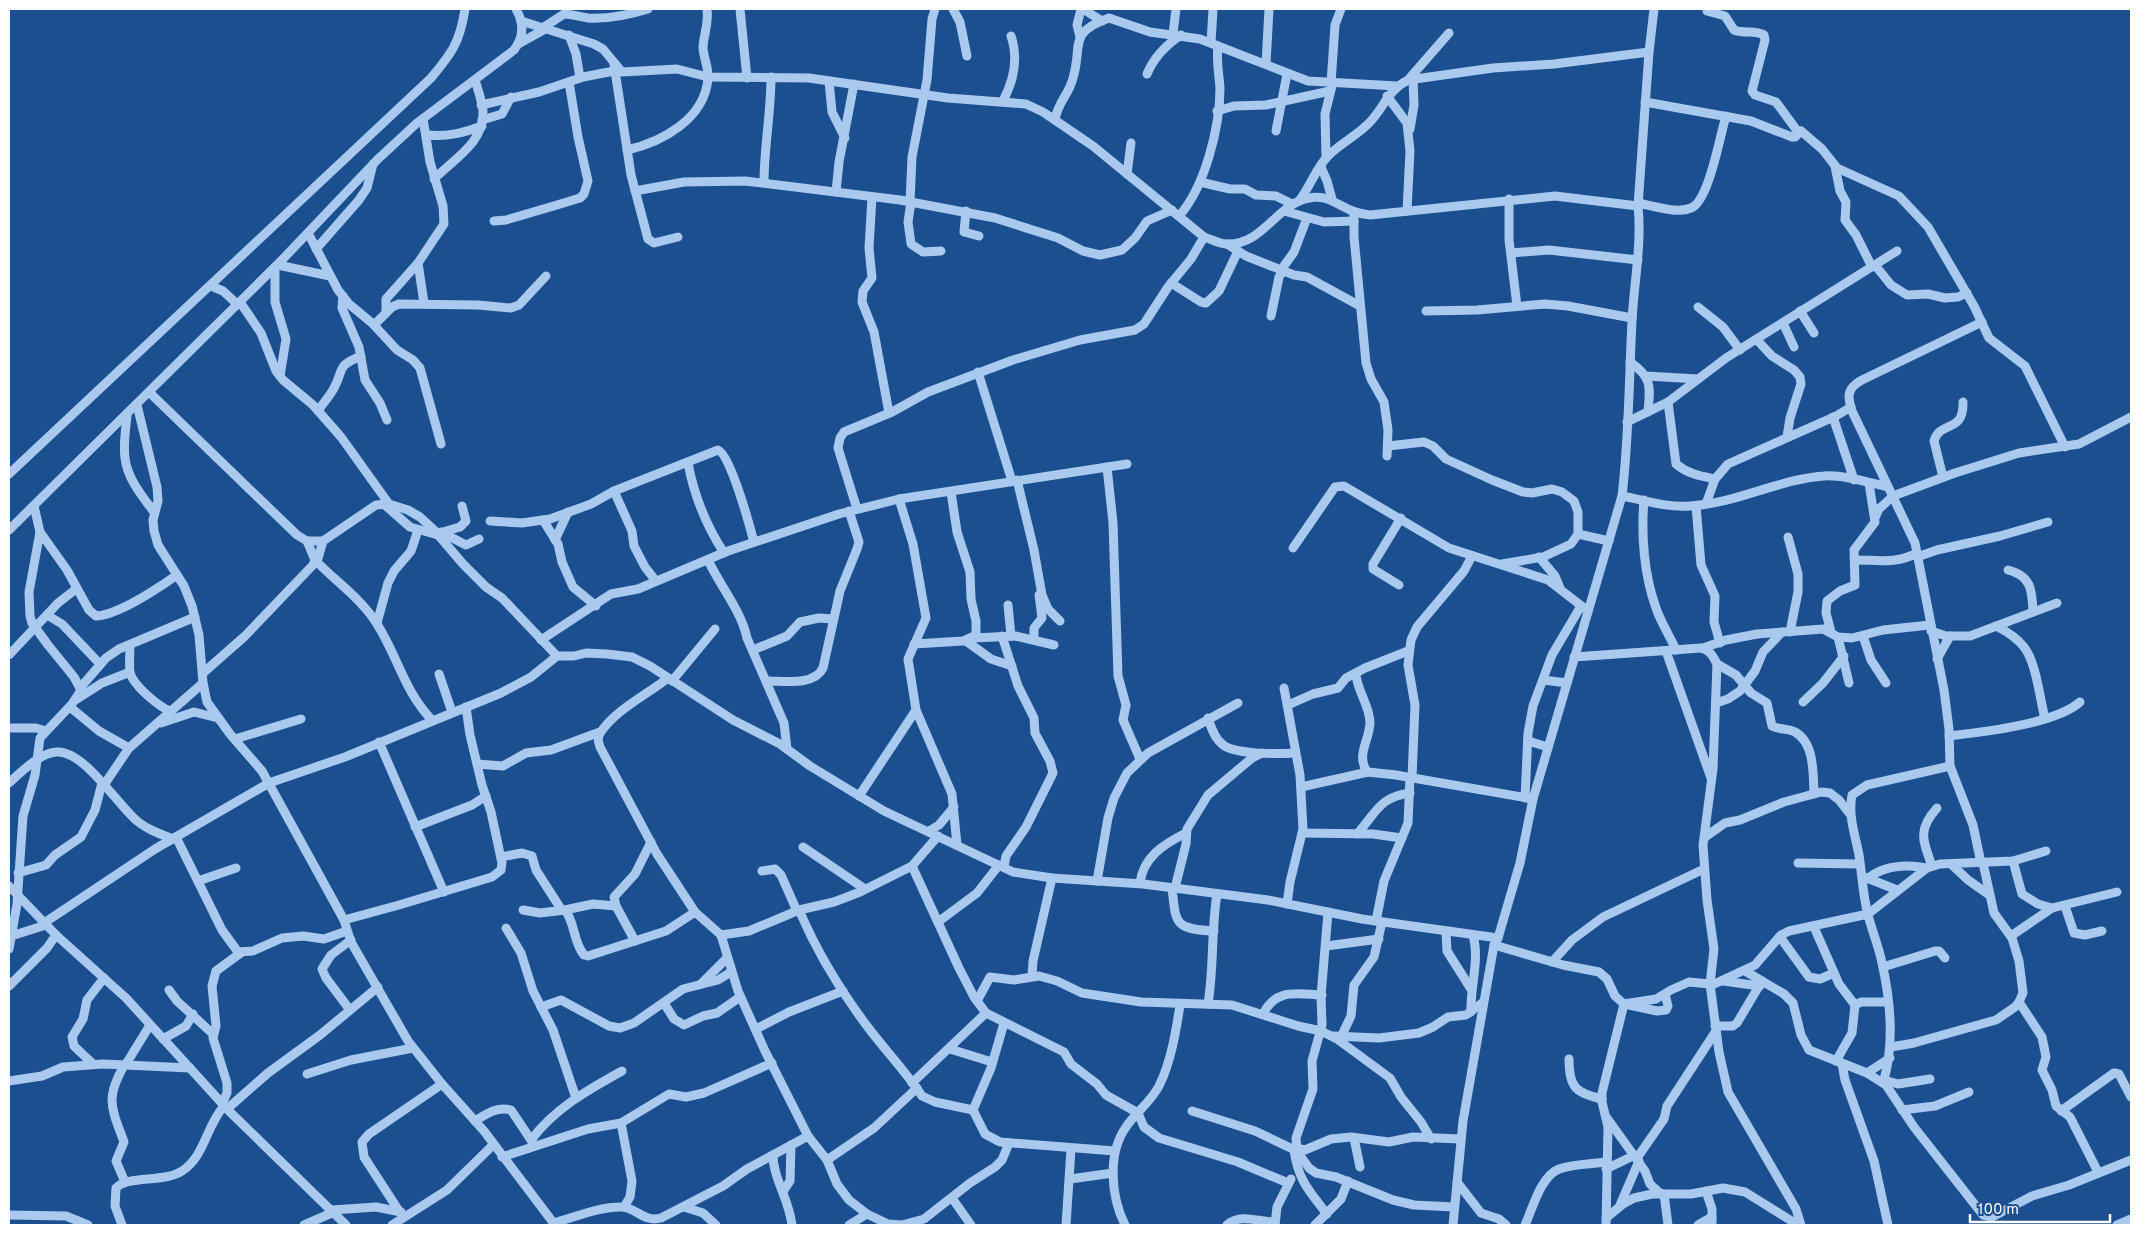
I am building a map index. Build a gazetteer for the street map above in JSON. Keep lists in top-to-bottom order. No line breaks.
{"scale_bar":"100 m"}
